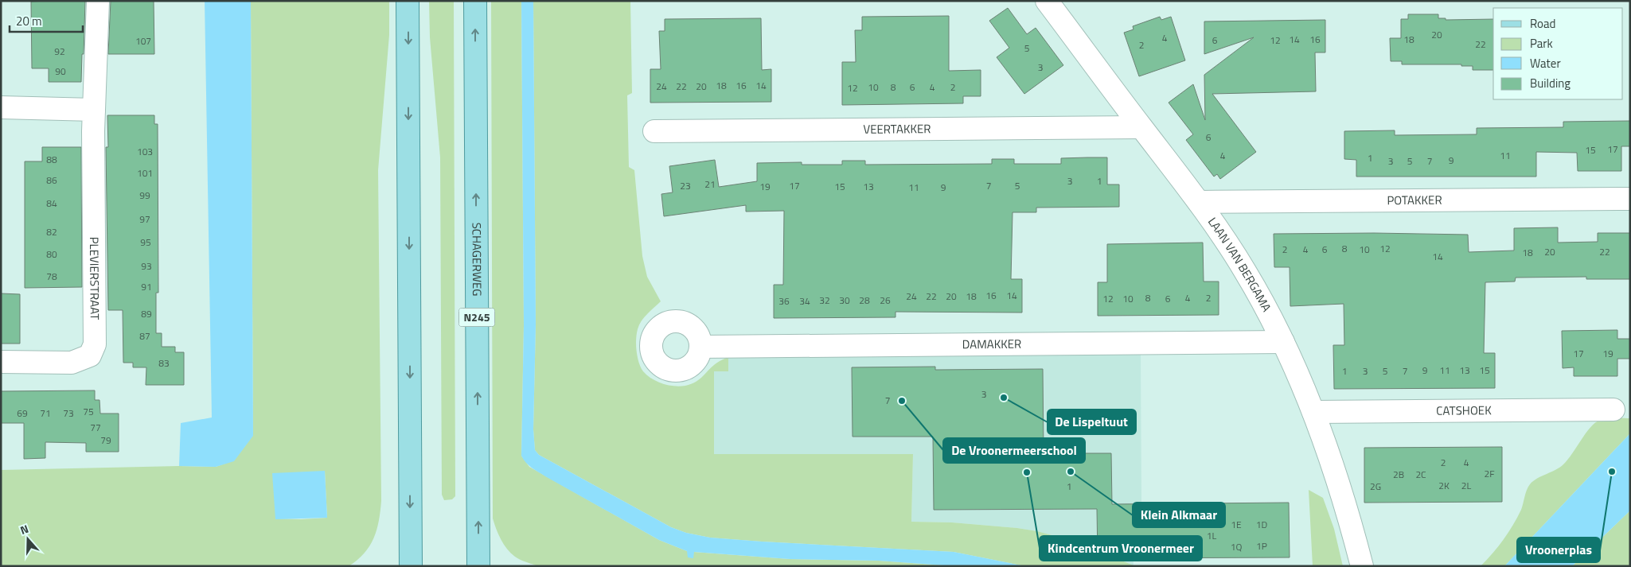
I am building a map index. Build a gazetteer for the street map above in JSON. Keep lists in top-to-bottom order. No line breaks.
{"streets":{"main road":["SCHAGERWEG","N245"],"street":["VEERTAKKER","POTAKKER","LAAN VAN BERGAMA","PLEVIERSTRAAT","DAMAKKER","CATSHOEK"]},"crossings":[["VEERTAKKER","LAAN VAN BERGAMA"],["POTAKKER","LAAN VAN BERGAMA"],["LAAN VAN BERGAMA","DAMAKKER"],["LAAN VAN BERGAMA","CATSHOEK"]],"places":["De Lispeltuut","De Vroonermeerschool","Klein Alkmaar","Vroonerplas","Kindcentrum Vroonermeer"],"house_numbers":["20","4","14","16","18","6","12","107","22","2","5","92","3","90","18","16","14","24","22","20","10","8","6","4","2","12","6","17","15","103","4","11","1","88","9","3","5","7","101","86","3","1","21","23","17","7","5","19","15","13","11","9","99","84","97","82","95","8","12","2","4","6","10","20","22","18","80","14","93","78","91","16","14","24","22","20","18","8","4","2","12","10","6","32","30","28","26","36","34","89","87","17","19","83","9","11","13","15","1","3","5","7","3","7","75","69","71","73","77","79","2","4","2F","2B","2C","2K","2L","1","2G","1E","1D","1L","1P","1Q"],"legend":["Road","Park","Water","Building"],"scale_bar":"20 m","north":"top"}
